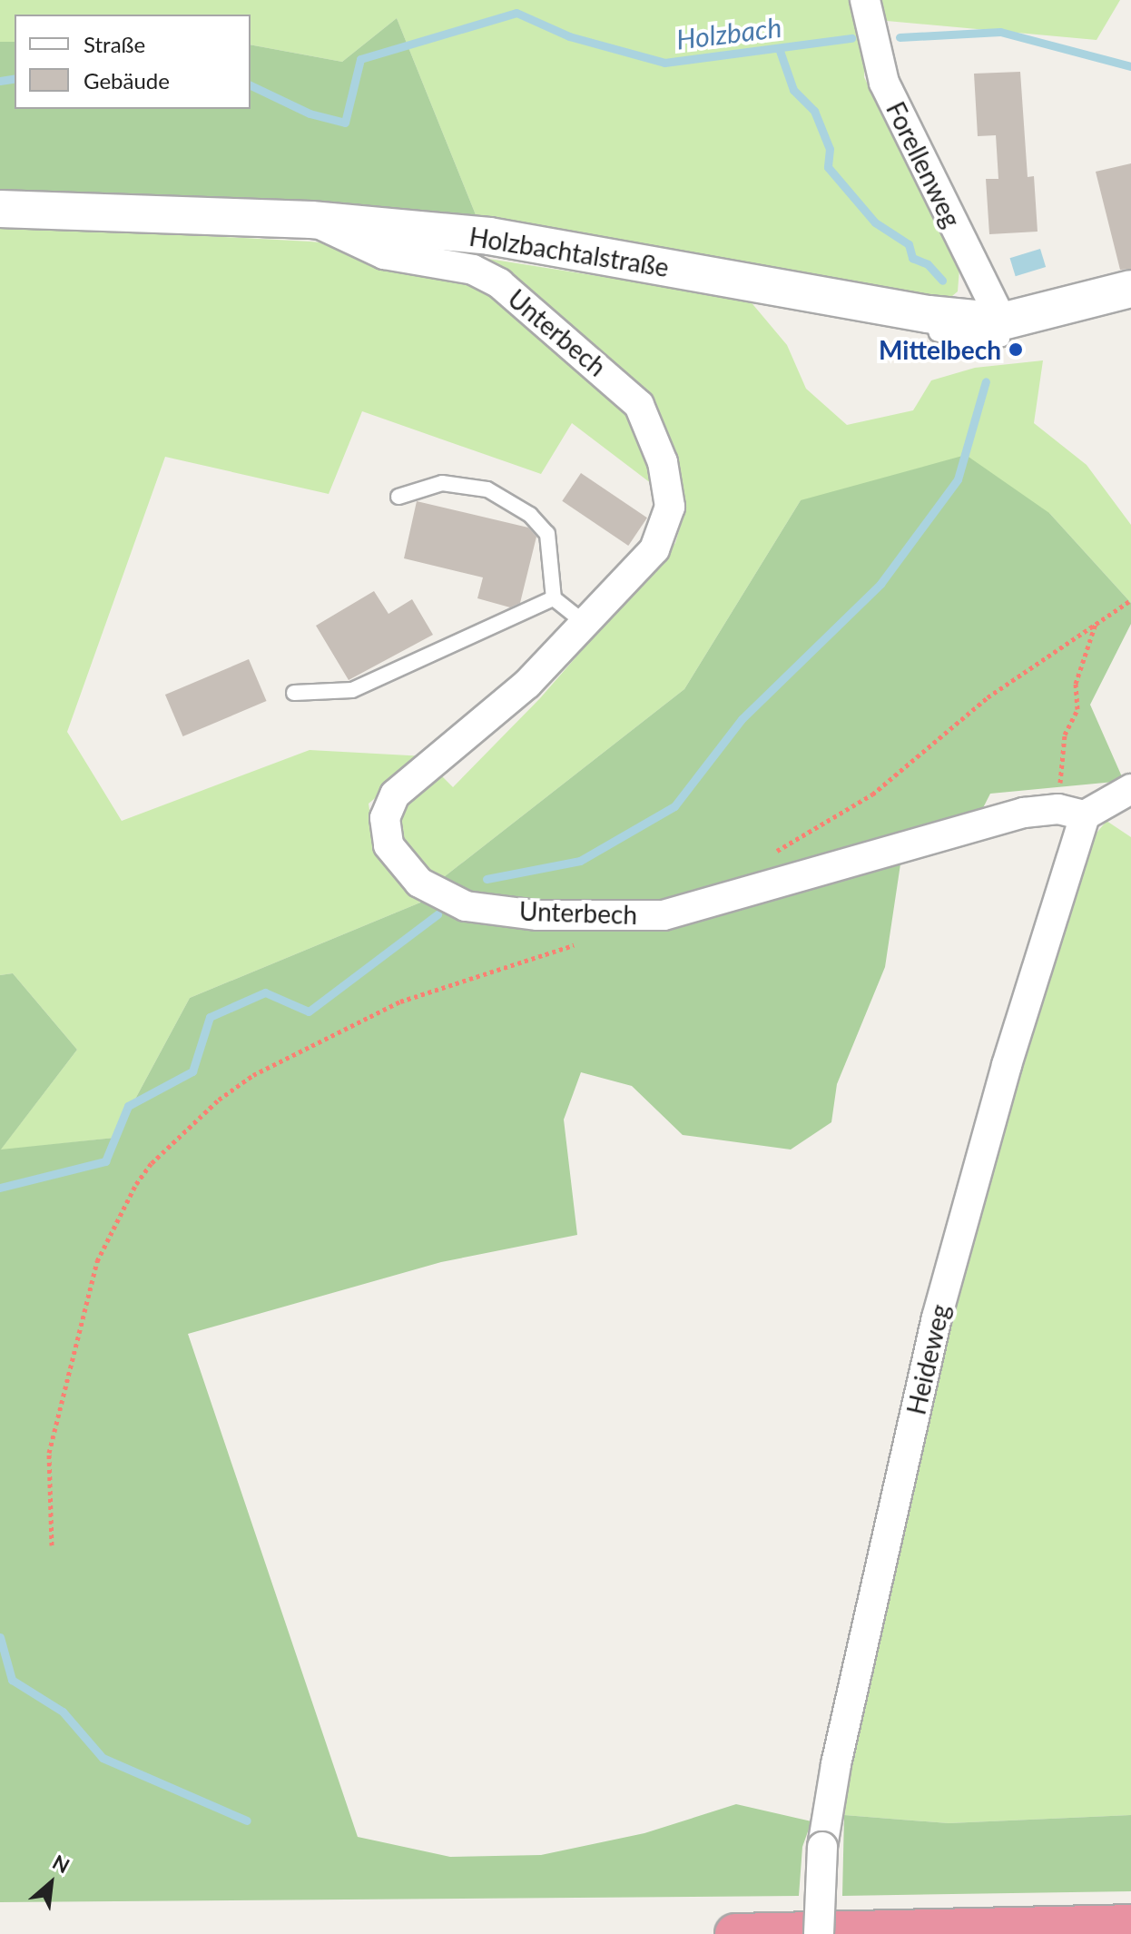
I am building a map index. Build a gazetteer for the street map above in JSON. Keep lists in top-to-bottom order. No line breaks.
{"streets":{"street":["Forellenweg","Holzbachtalstraße","Unterbech","Heideweg"]},"crossings":[["Forellenweg","Holzbachtalstraße"],["Holzbachtalstraße","Unterbech"],["Unterbech","Heideweg"]],"water":["Holzbach"],"places":["Mittelbech"],"legend":["Straße","Gebäude"],"north":"top right"}
